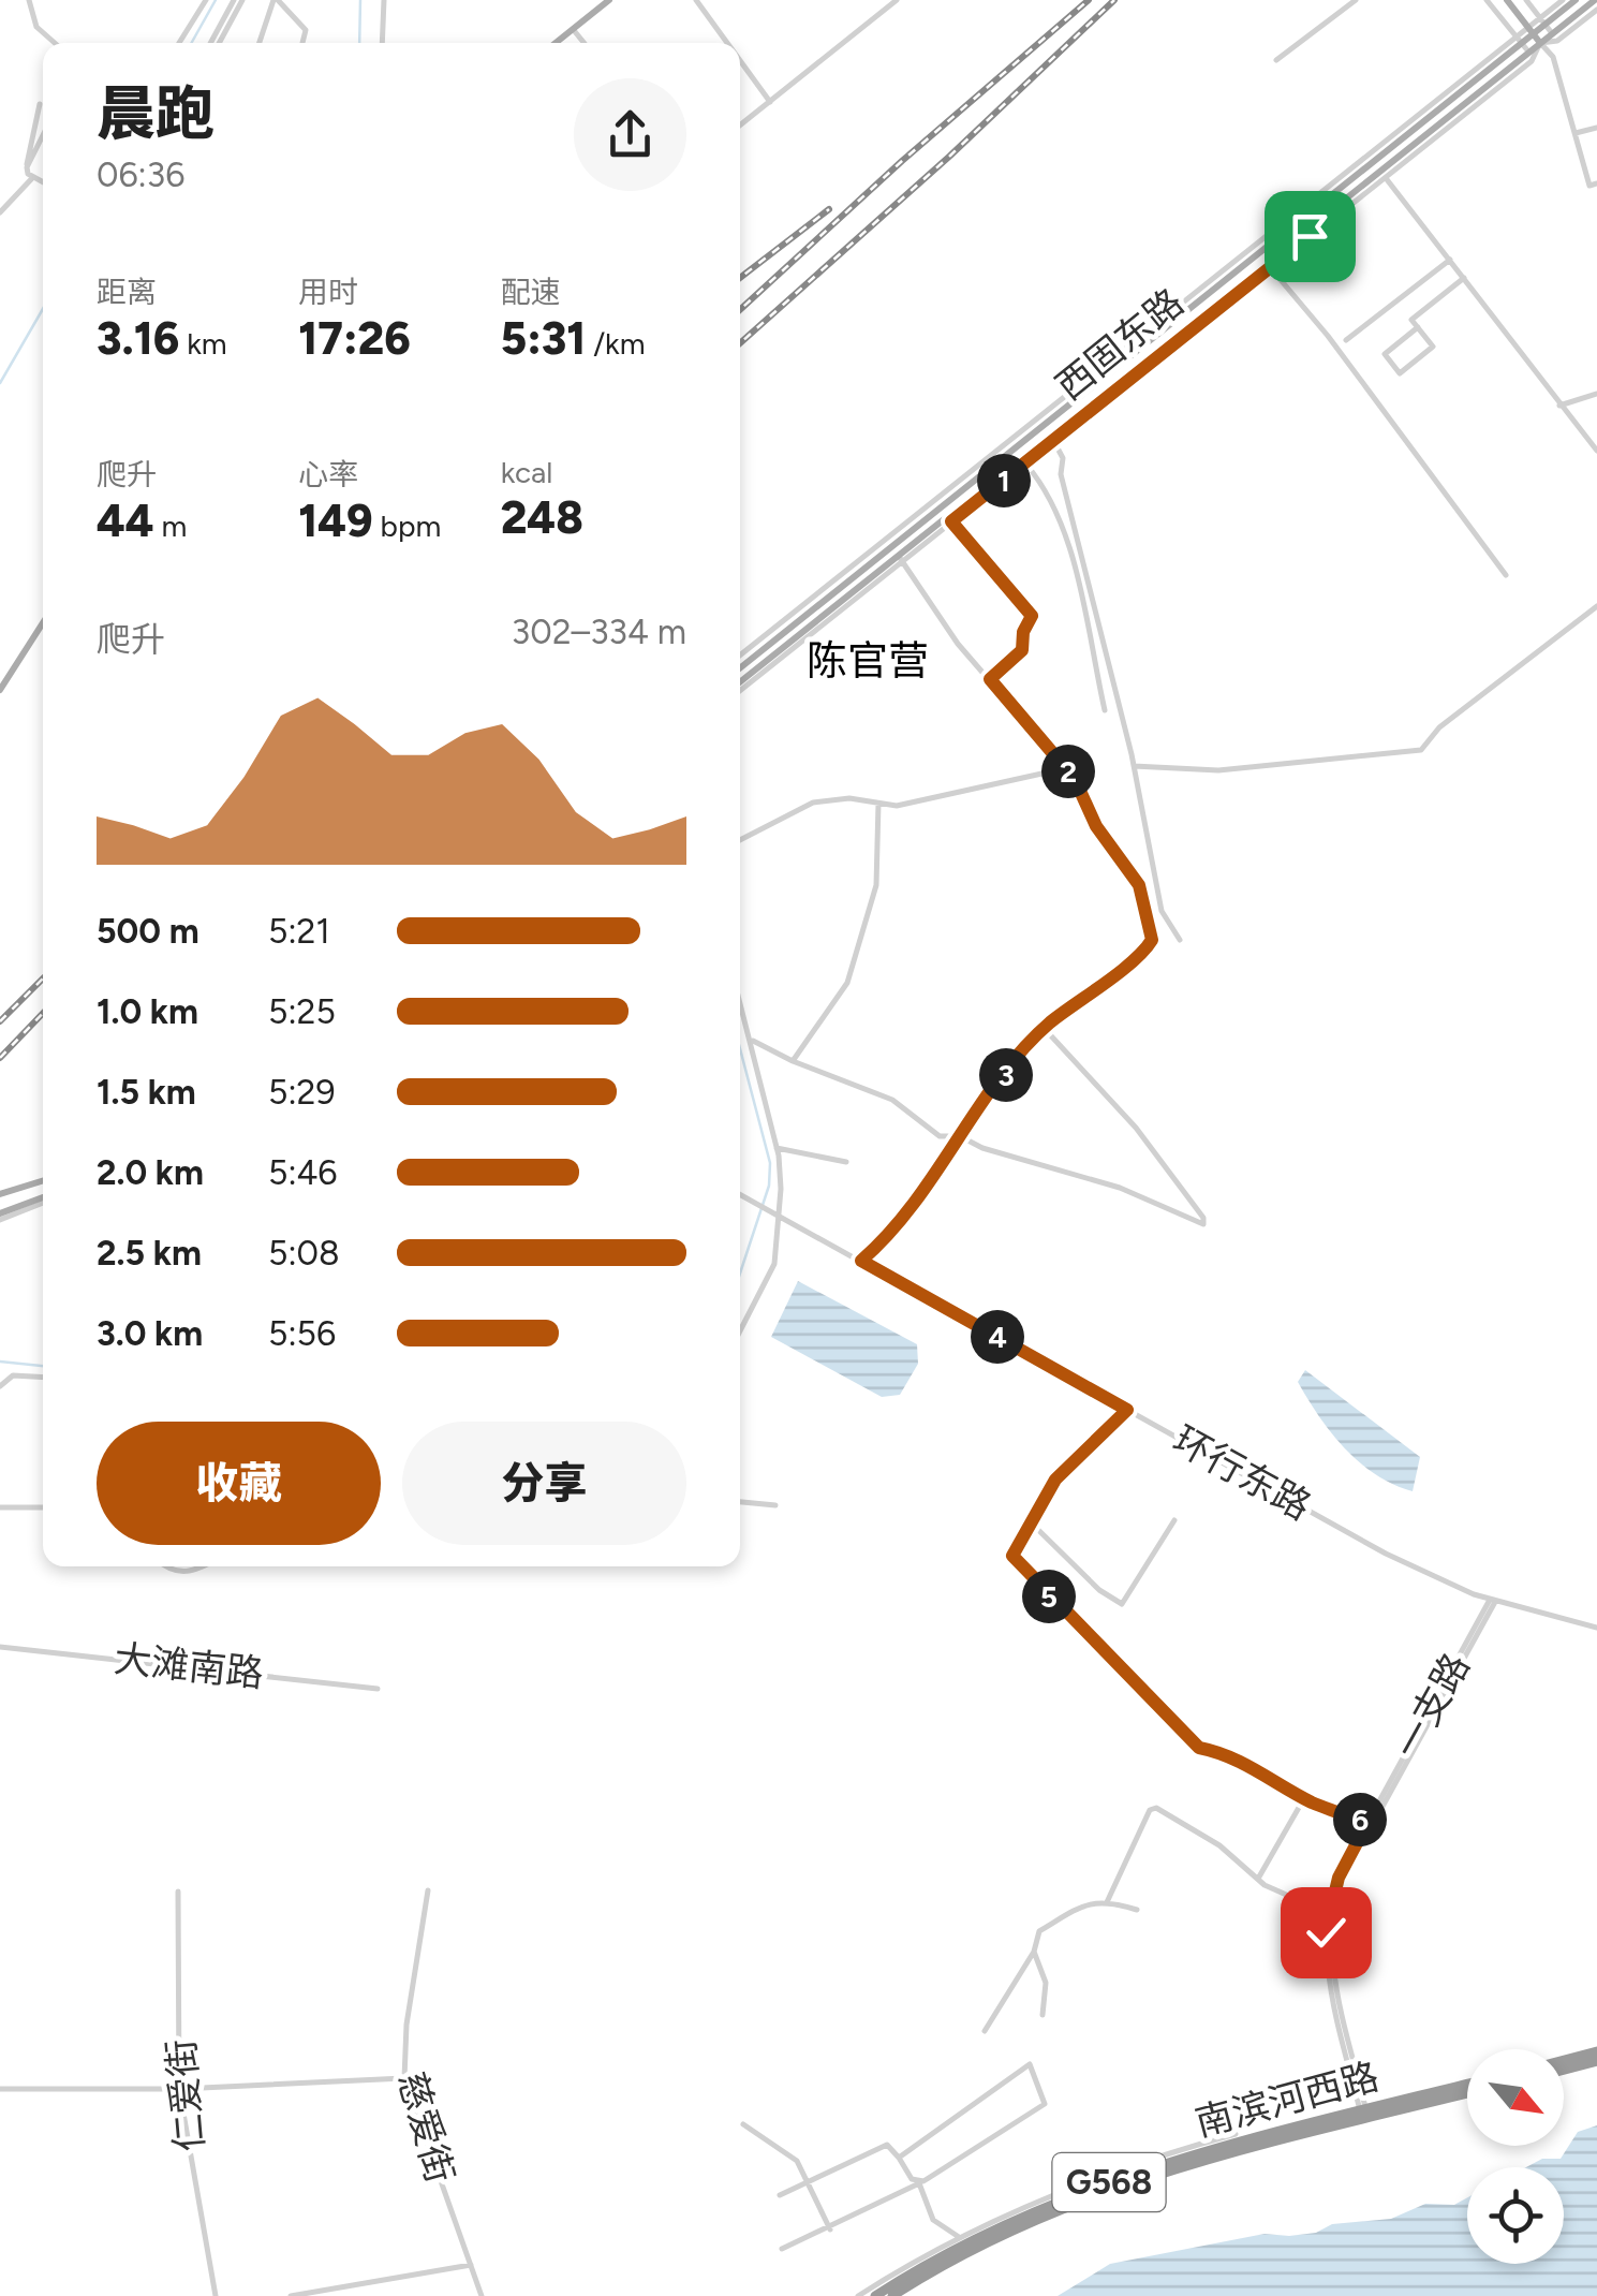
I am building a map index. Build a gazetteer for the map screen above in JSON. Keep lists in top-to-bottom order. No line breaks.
{"streets":{"highway":["南滨河西路","G568"],"main road":["西固东路"],"street":["环行东路","大滩南路","一支路","仁爱街","慈爱街"]},"crossings":[["环行东路","一支路"],["一支路","南滨河西路"]],"districts":["陈官营"],"north":"bottom right","page":{"heading":["晨跑","06:36"],"stats":[["距离","3.16 km"],["用时","17:26"],["配速","5:31 /km"],["爬升","44 m"],["心率","149 bpm"],["kcal","248"]],"pins":["1","2","3","4","5","6"],"chart":["爬升","302–334 m"],"list":[{"name":"500 m","note":"5:21"},{"name":"1.0 km","note":"5:25"},{"name":"1.5 km","note":"5:29"},{"name":"2.0 km","note":"5:46"},{"name":"2.5 km","note":"5:08"},{"name":"3.0 km","note":"5:56"}],"buttons":["收藏","分享"]}}
